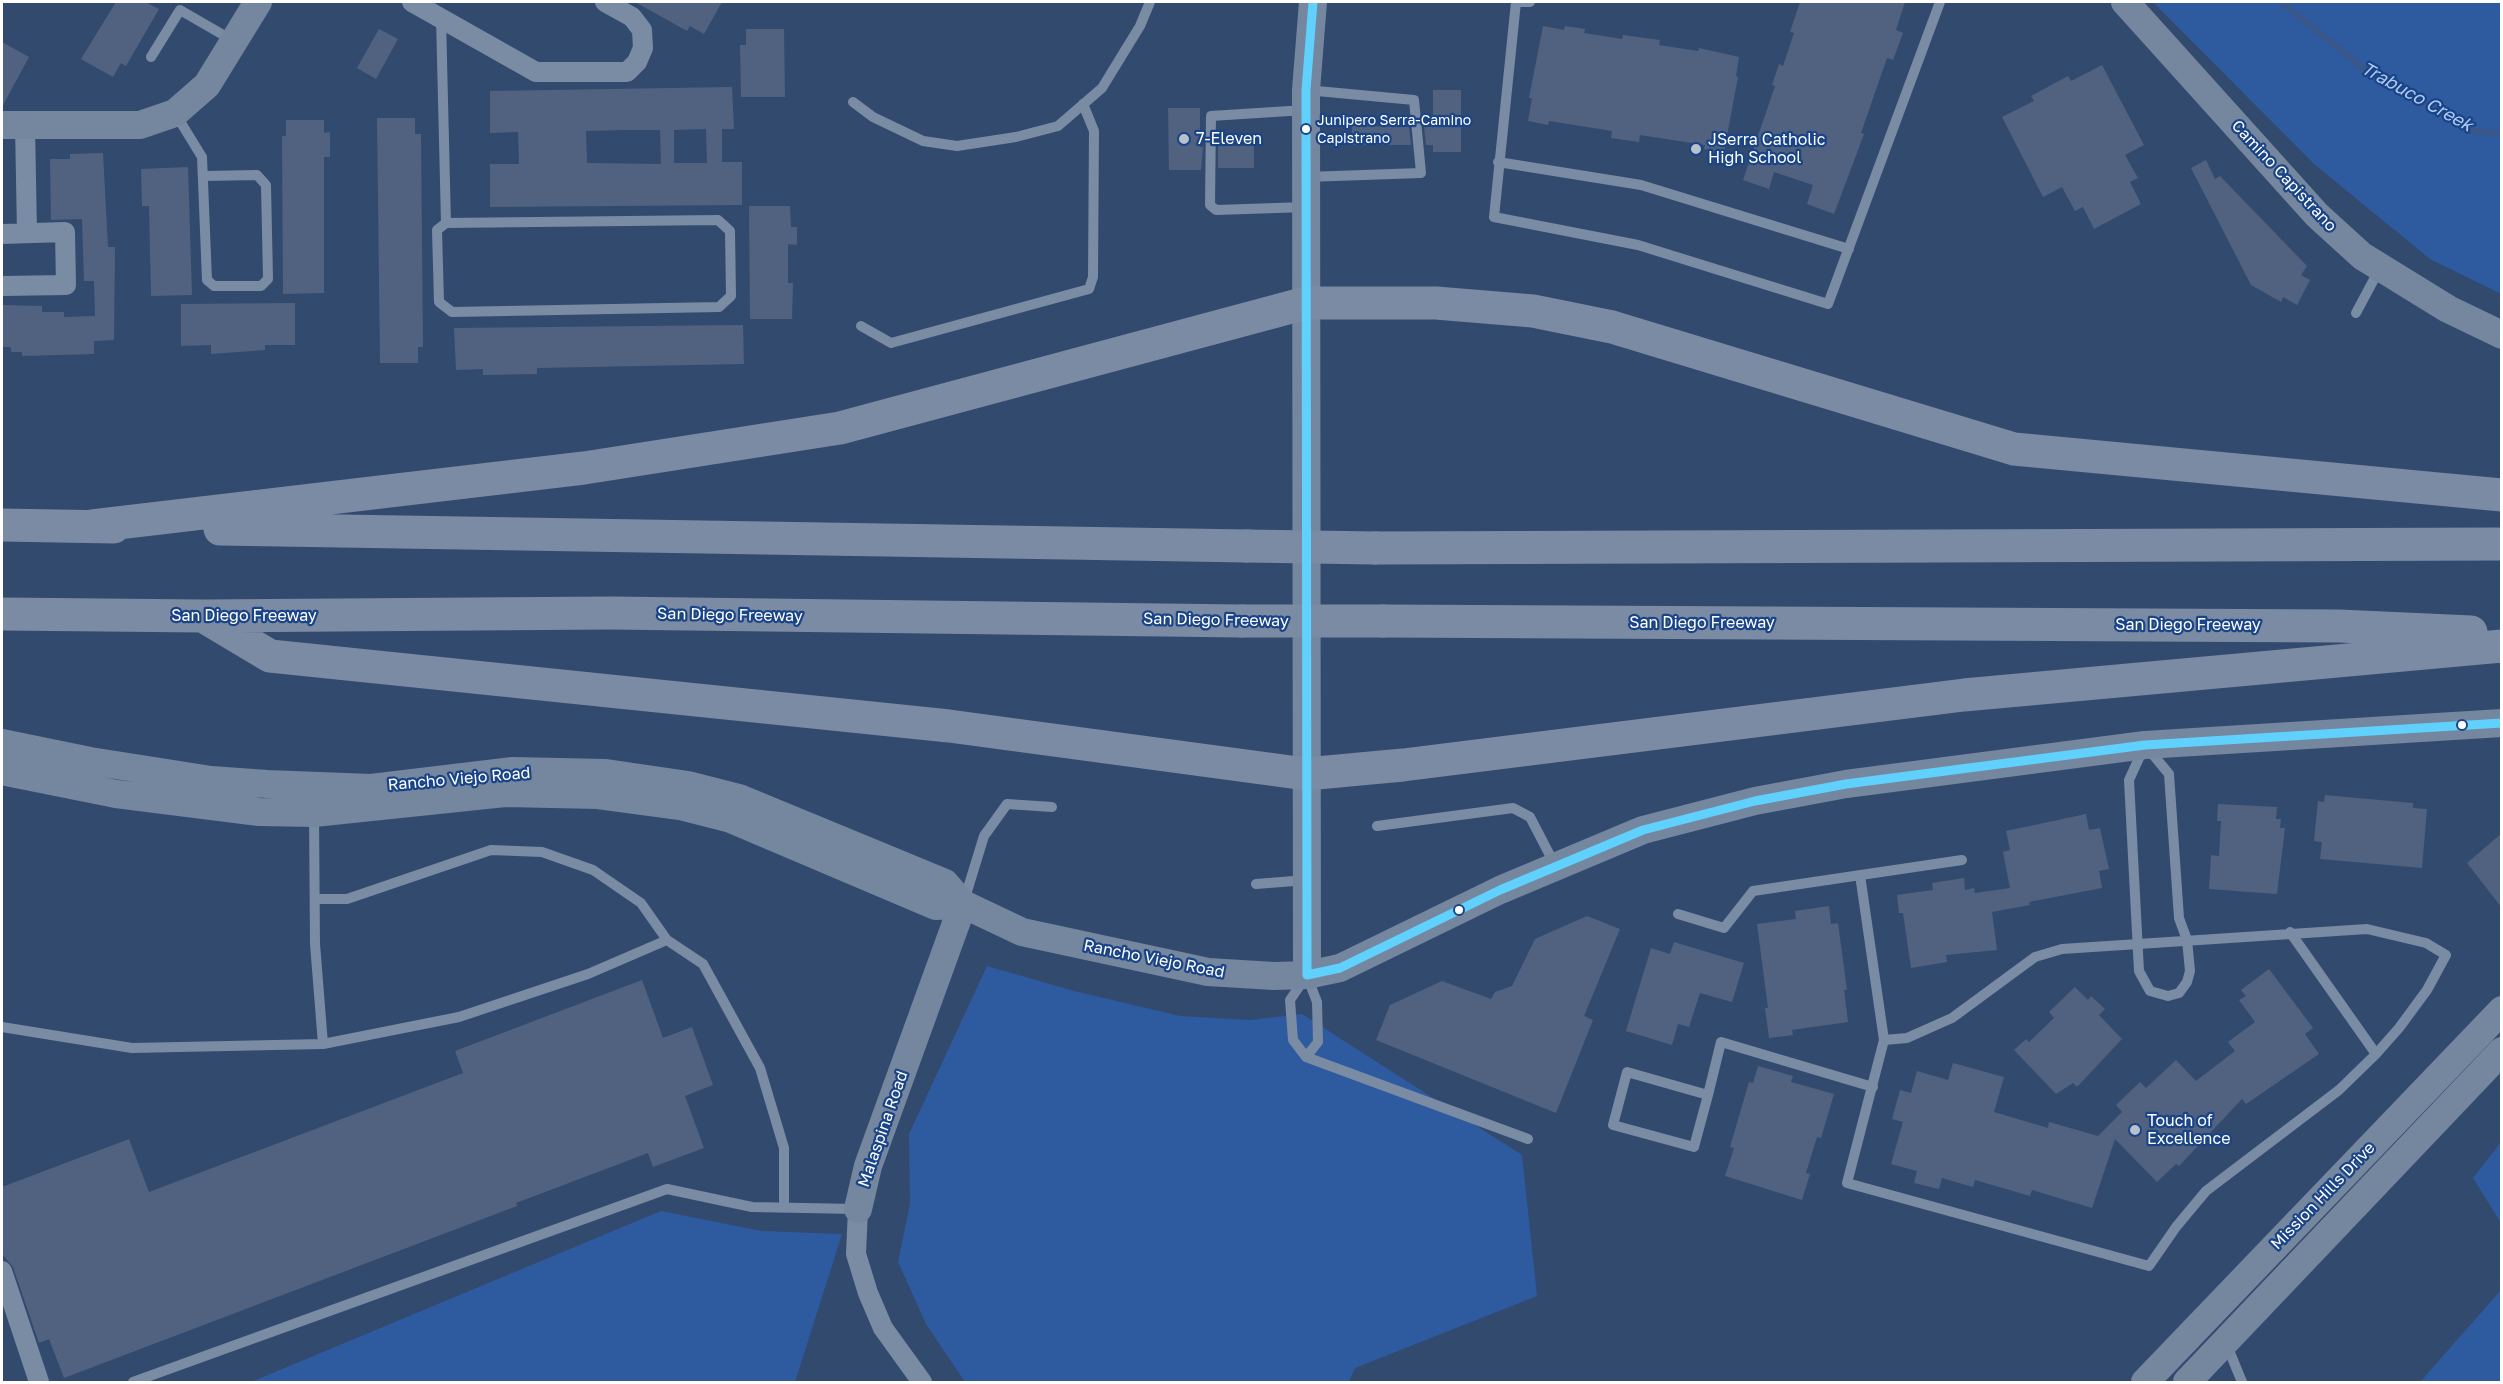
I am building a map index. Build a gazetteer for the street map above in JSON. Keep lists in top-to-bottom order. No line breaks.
{"streets":{"highway":["San Diego Freeway"],"main road":["Camino Capistrano","Rancho Viejo Road","Malaspina Road","Mission Hills Drive"]},"crossings":[["Rancho Viejo Road","Malaspina Road"]],"water":["Trabuco Creek"],"places":["Junipero Serra-Camino Capistrano","7-Eleven","JSerra Catholic High School","Touch of Excellence"]}
